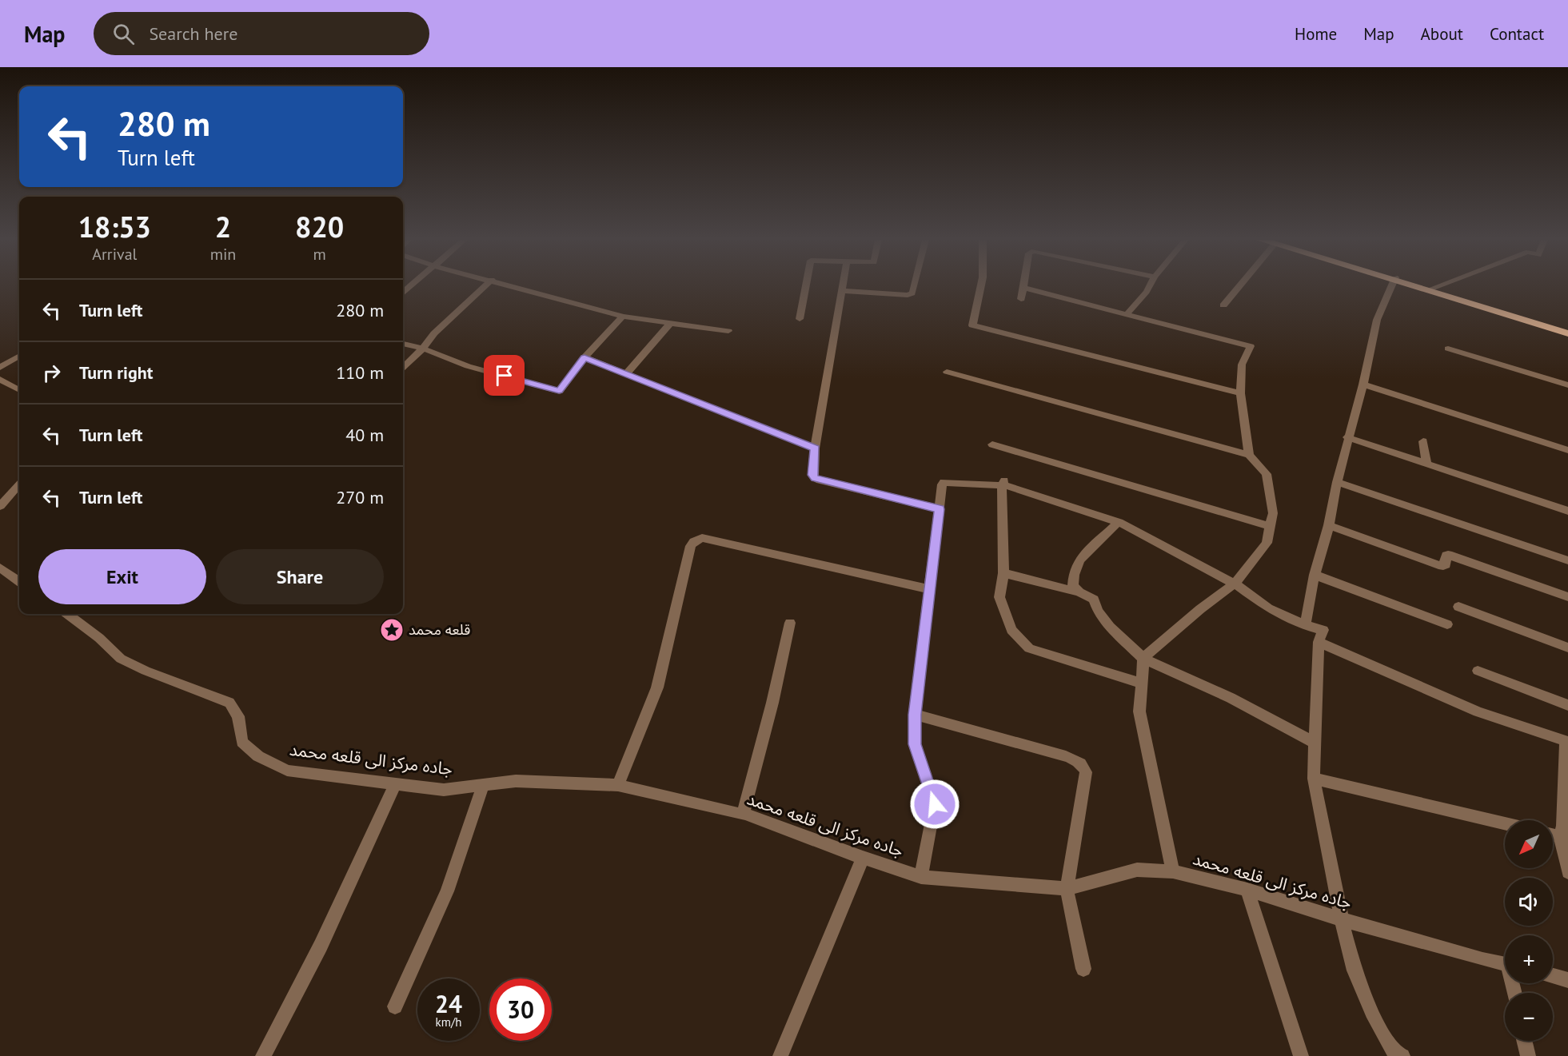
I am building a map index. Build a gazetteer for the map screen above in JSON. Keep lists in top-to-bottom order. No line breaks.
{"streets":{"street":["جاده مرکز الی قلعه محمد"]},"places":{"place":["قلعه محمد"]},"north":"bottom left","page":{"header":"Map","search":"Search here","nav":["Home","Map","About","Contact"],"turn":["280 m","Turn left"],"eta":["18:53","Arrival","2","min","820","m"],"list":[{"name":"Turn left","value":"280 m"},{"name":"Turn right","value":"110 m"},{"name":"Turn left","value":"40 m"},{"name":"Turn left","value":"270 m"}],"buttons":["Exit","Share"],"map_buttons":["+","−"],"speed":"24 km/h","limit":"30"}}
